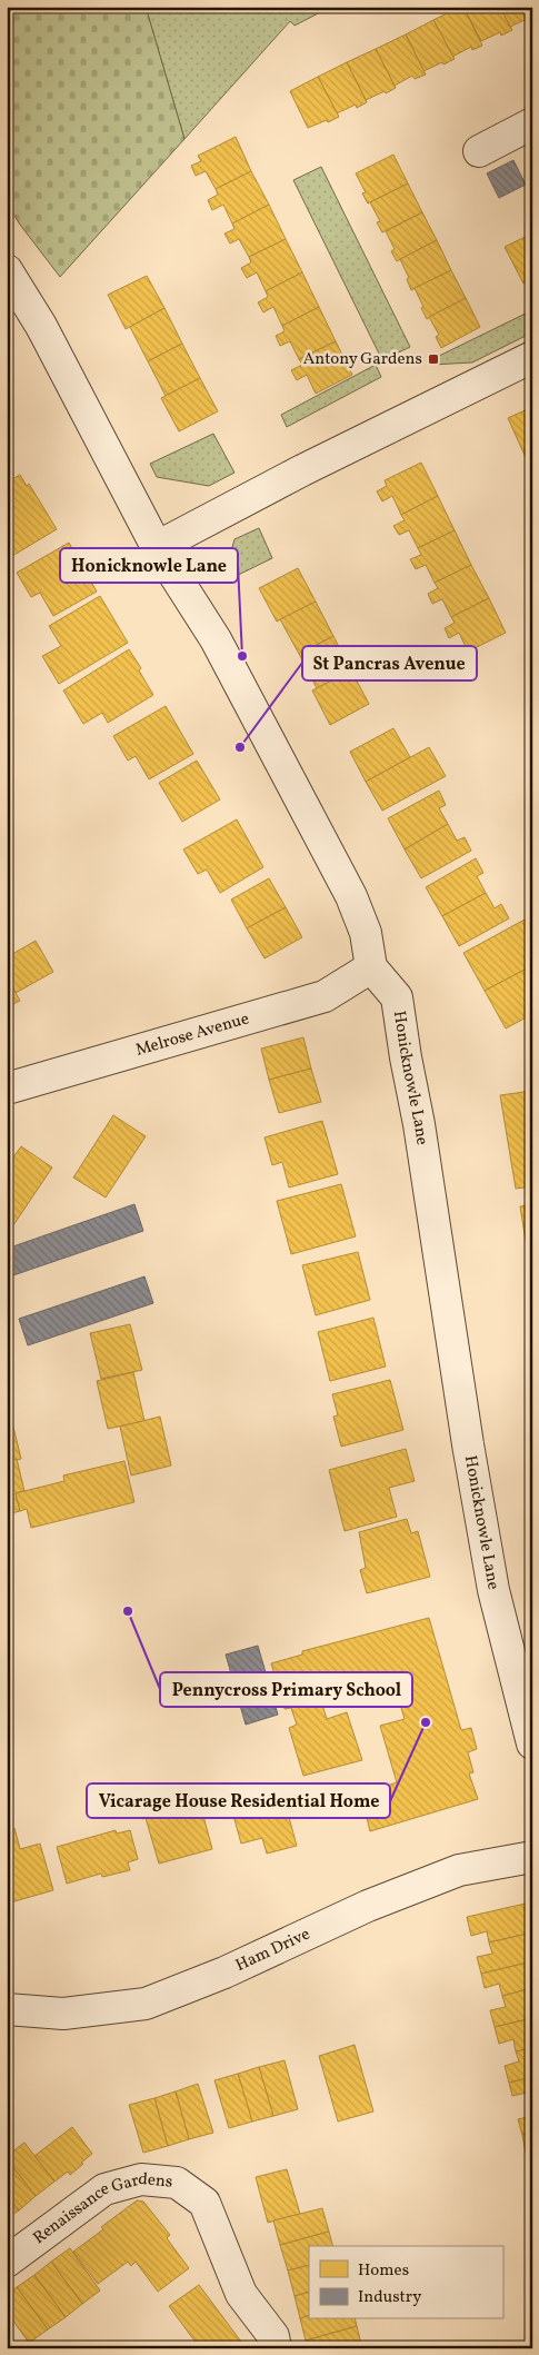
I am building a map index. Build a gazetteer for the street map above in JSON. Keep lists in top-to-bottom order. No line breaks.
{"streets":{"street":["Melrose Avenue","Honicknowle Lane","Ham Drive","Renaissance Gardens"]},"crossings":[["Melrose Avenue","Honicknowle Lane"]],"places":{"transit":["Antony Gardens"],"other":["Honicknowle Lane","St Pancras Avenue","Pennycross Primary School","Vicarage House Residential Home"]},"legend":["Homes","Industry"]}
